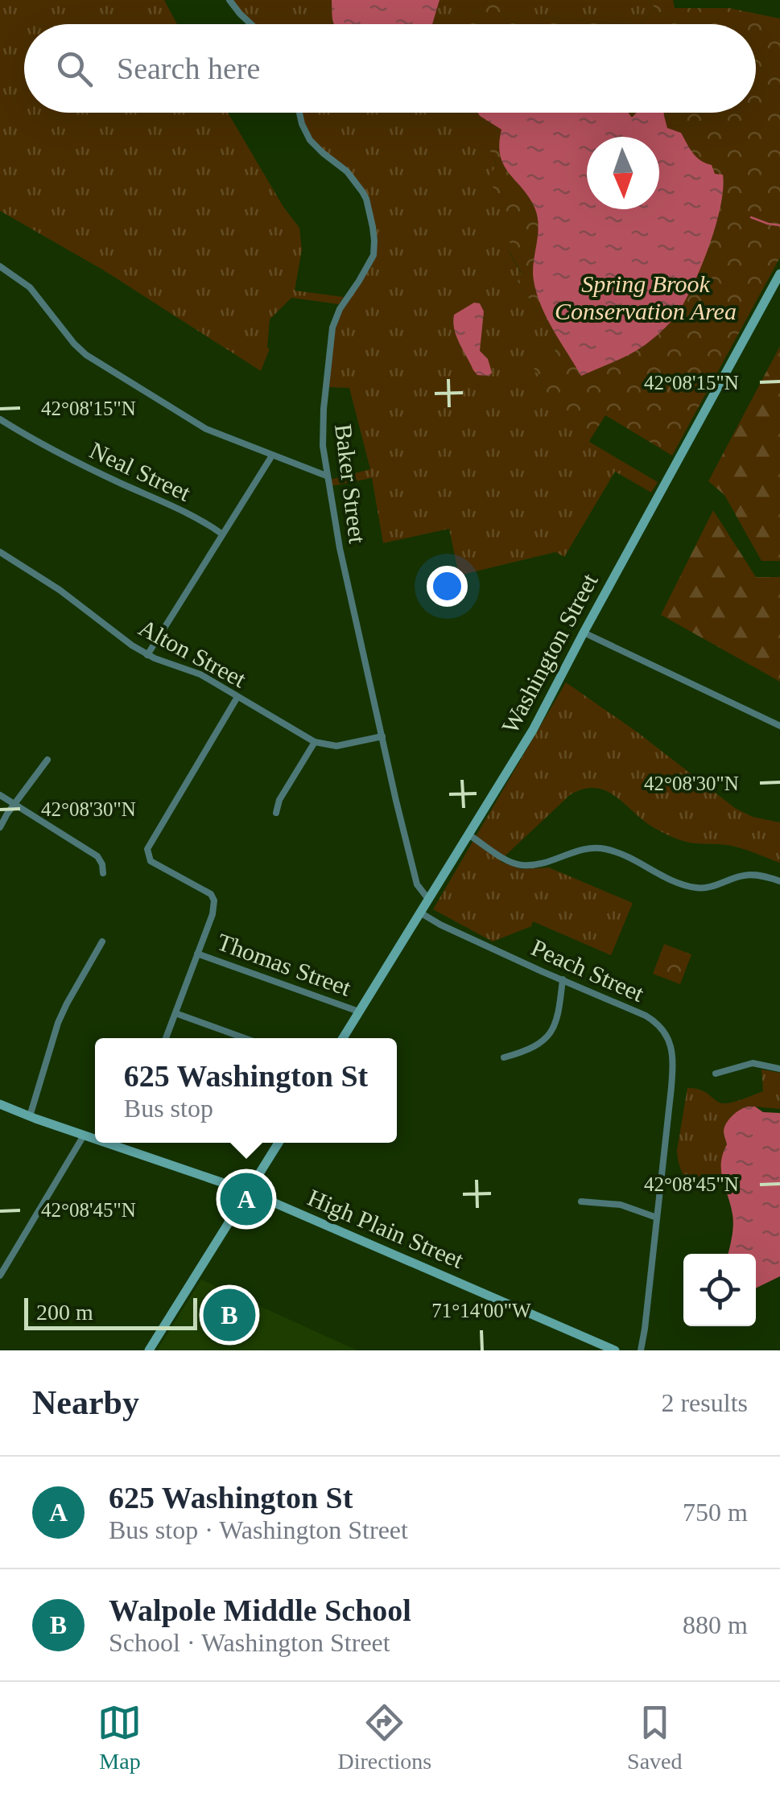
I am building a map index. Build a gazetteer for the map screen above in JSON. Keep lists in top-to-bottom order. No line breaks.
{"streets":{"main road":["Washington Street","High Plain Street"],"street":["Neal Street","Baker Street","Alton Street","Thomas Street","Peach Street"]},"crossings":[["Baker Street","Alton Street"],["Baker Street","Washington Street"],["Washington Street","Thomas Street"],["Washington Street","Peach Street"]],"parks":["Spring Brook Conservation Area"],"scale_bar":"200 m","north":"bottom","page":{"search":"Search here","popup":["625 Washington St","Bus stop"],"pins":["A","B"],"scale":"200 m","heading":["Nearby","2 results"],"list":[{"mark":"A","name":"625 Washington St","note":"Bus stop · Washington Street","value":"750 m"},{"mark":"B","name":"Walpole Middle School","note":"School · Washington Street","value":"880 m"}],"nav":["Map","Directions","Saved"]},"coordinates":["42°08'15\"N","42°08'30\"N","42°08'45\"N","71°14'00\"W"]}
